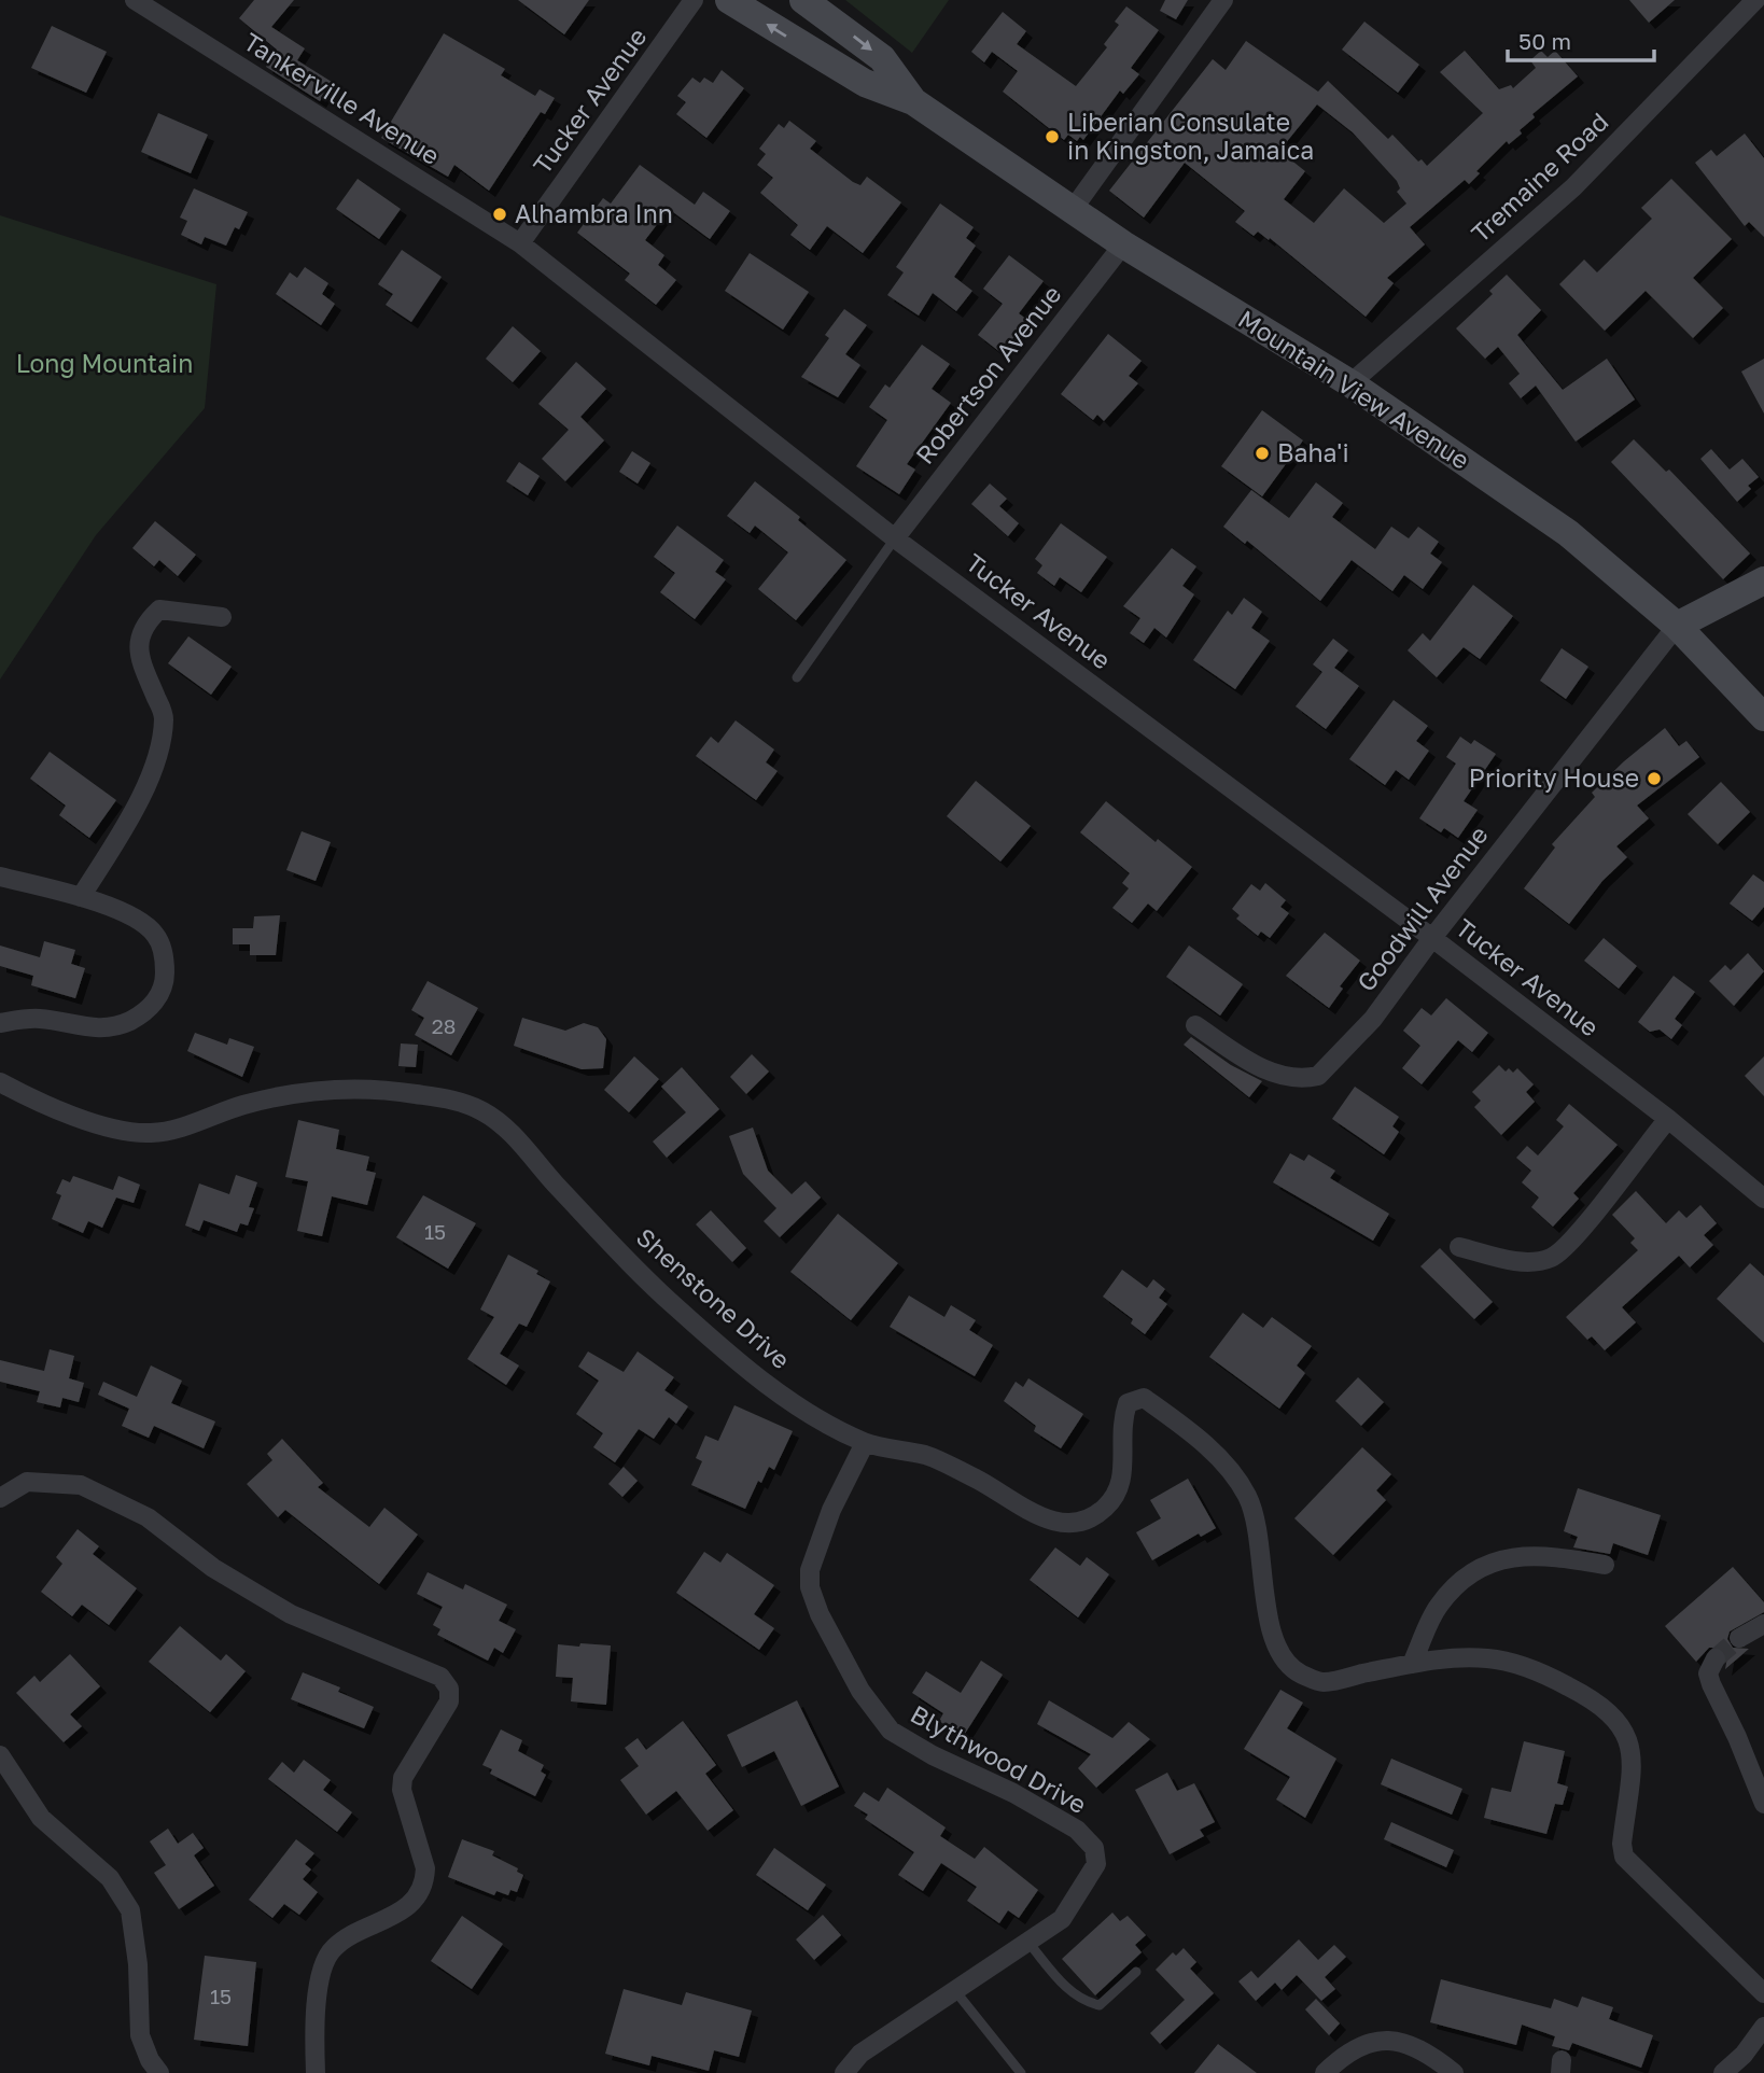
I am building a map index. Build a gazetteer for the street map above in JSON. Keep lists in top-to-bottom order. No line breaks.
{"streets":{"main road":["Mountain View Avenue"],"street":["Tankerville Avenue","Tucker Avenue","Tremaine Road","Robertson Avenue","Goodwill Avenue","Shenstone Drive","Blythwood Drive"]},"crossings":[["Tankerville Avenue","Tucker Avenue"],["Tucker Avenue","Robertson Avenue"],["Tucker Avenue","Goodwill Avenue"],["Tremaine Road","Mountain View Avenue"],["Robertson Avenue","Mountain View Avenue"],["Mountain View Avenue","Goodwill Avenue"],["Shenstone Drive","Blythwood Drive"]],"parks":["Long Mountain"],"places":["Liberian Consulate in Kingston, Jamaica","Alhambra Inn","Baha'i","Priority House"],"house_numbers":["28","15","15"],"scale_bar":"50 m"}
